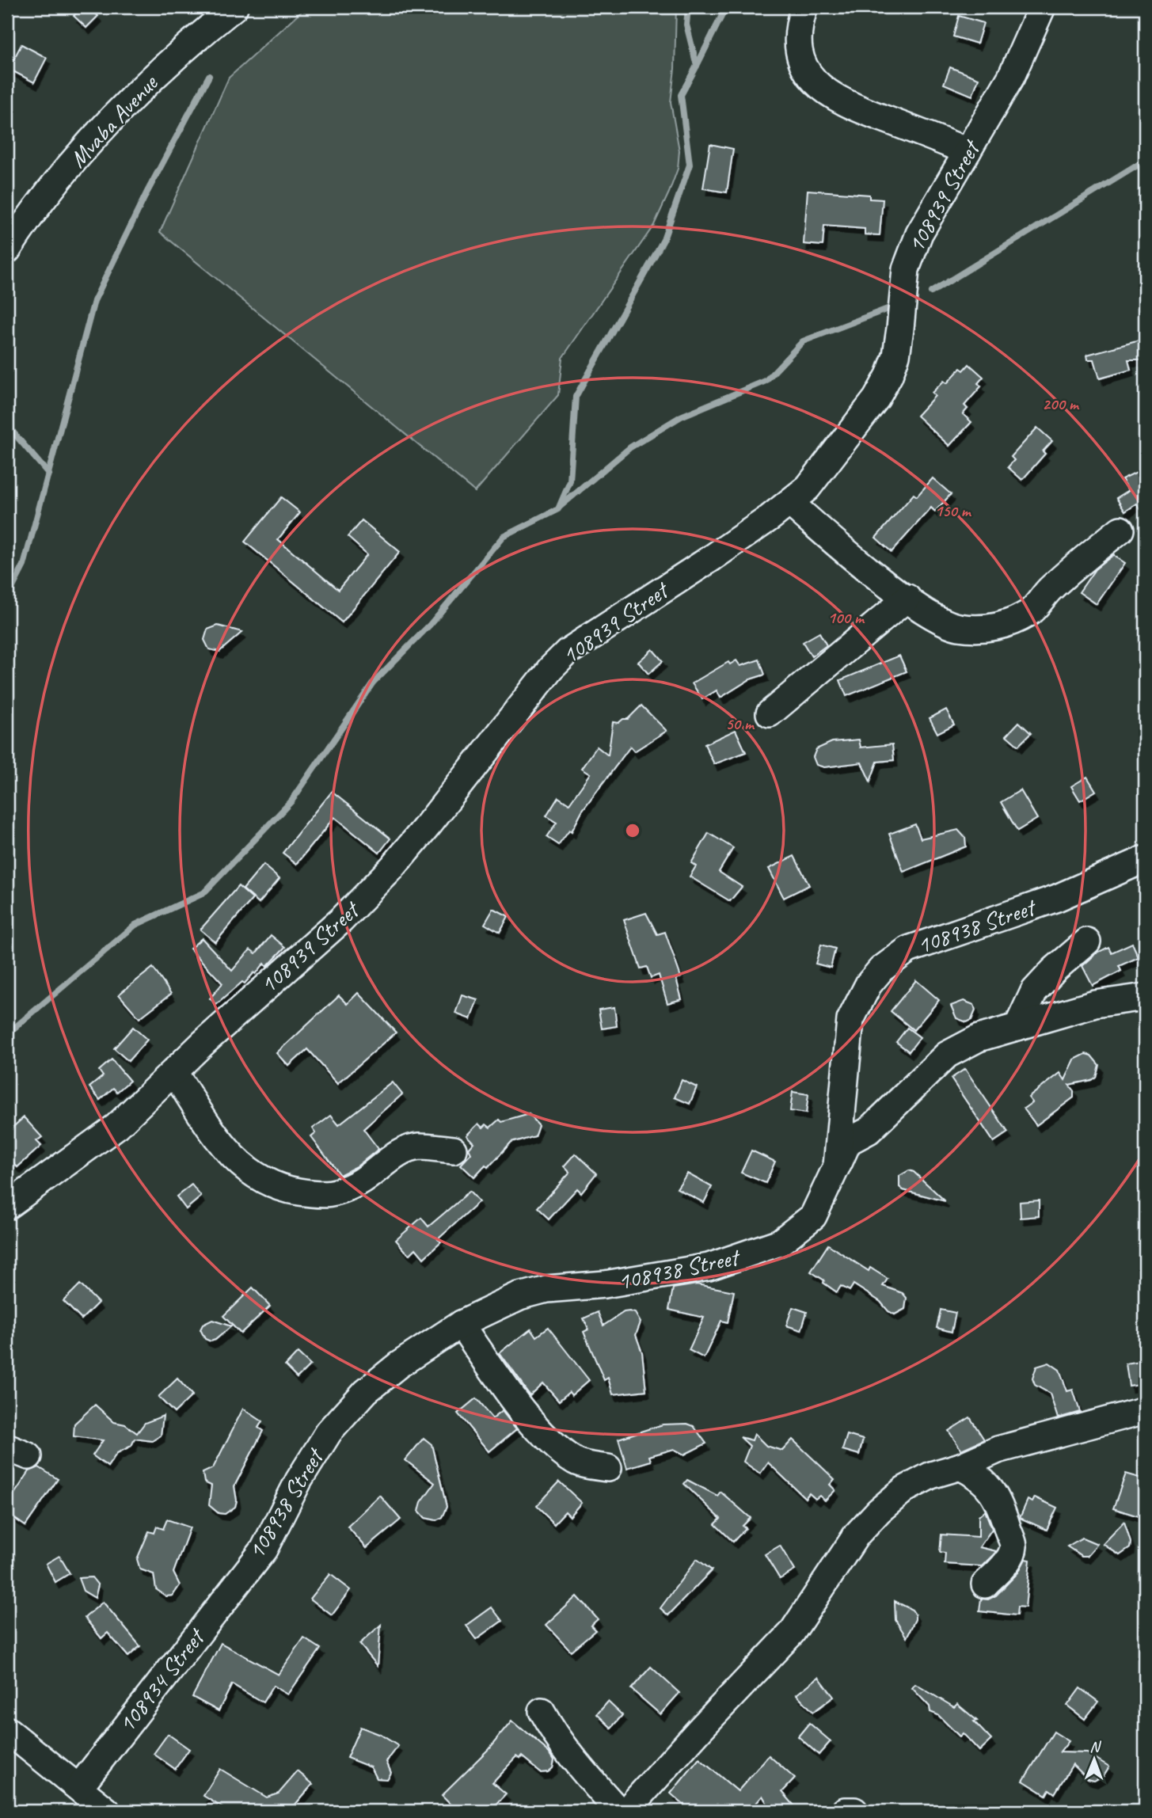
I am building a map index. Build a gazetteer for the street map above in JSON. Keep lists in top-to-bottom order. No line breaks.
{"streets":{"street":["Mvaba Avenue","108939 Street","108938 Street","108934 Street"]},"crossings":[["108938 Street","108934 Street"]],"north":"top","rings":["200 m","150 m","100 m","50 m"]}
